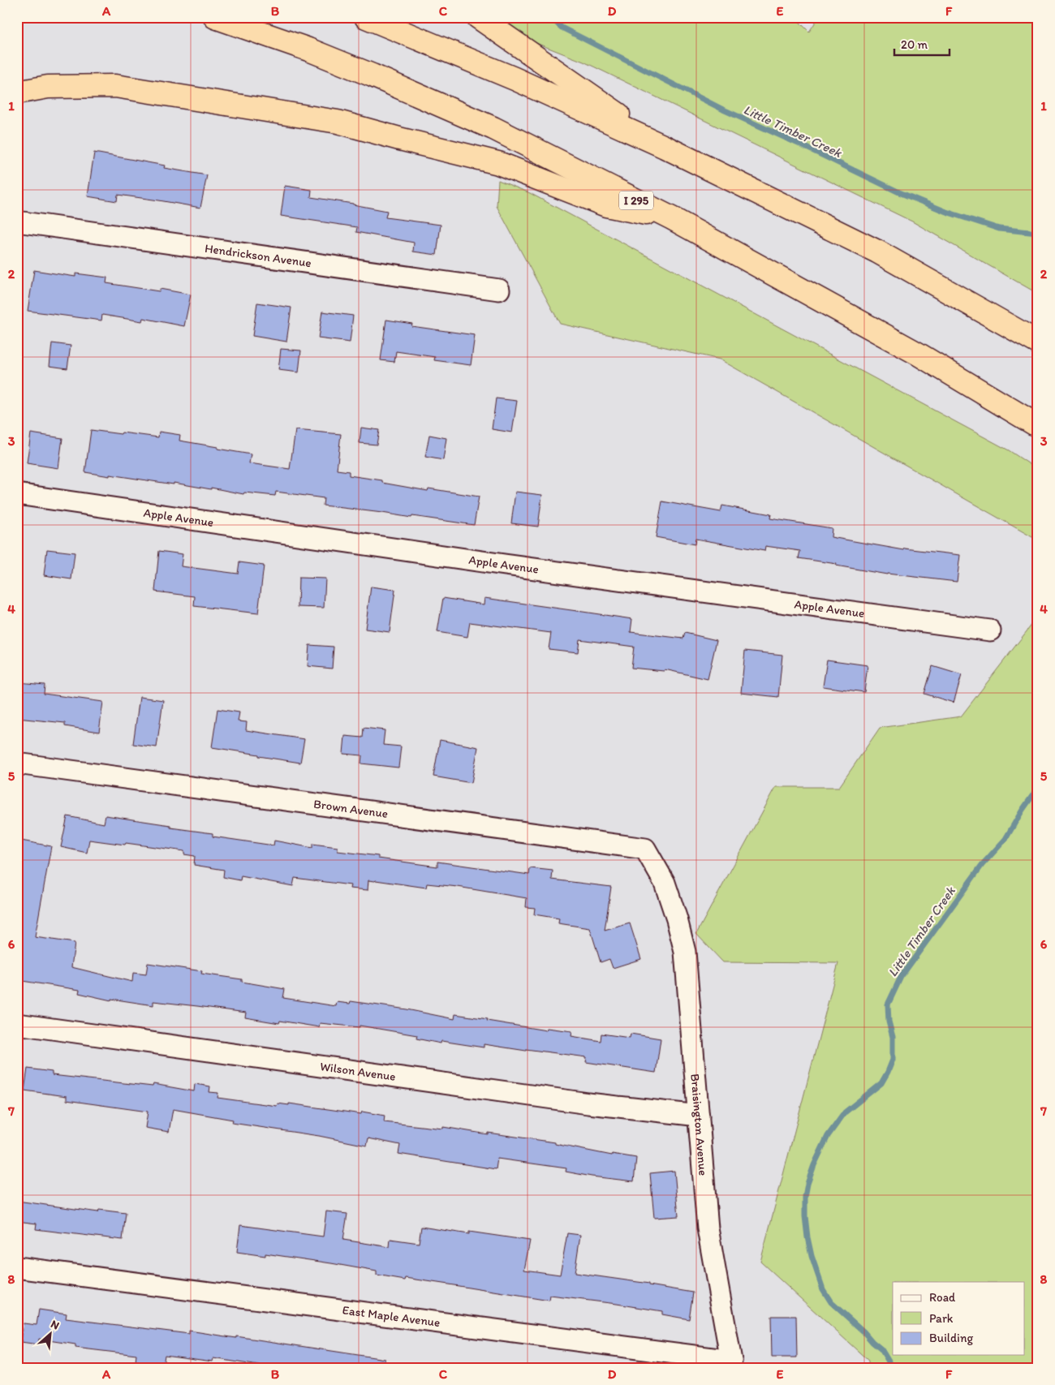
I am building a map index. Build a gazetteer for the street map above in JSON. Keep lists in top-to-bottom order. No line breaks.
{"streets":{"highway":["I 295"],"street":["Hendrickson Avenue","Apple Avenue","Brown Avenue","Wilson Avenue","Braisington Avenue","East Maple Avenue"]},"crossings":[["Brown Avenue","Braisington Avenue"],["Wilson Avenue","Braisington Avenue"],["Braisington Avenue","East Maple Avenue"]],"water":["Little Timber Creek"],"legend":["Road","Park","Building"],"scale_bar":"20 m","north":"top right","grid":{"columns":["A","B","C","D","E","F"],"rows":["1","2","3","4","5","6","7","8"]}}
